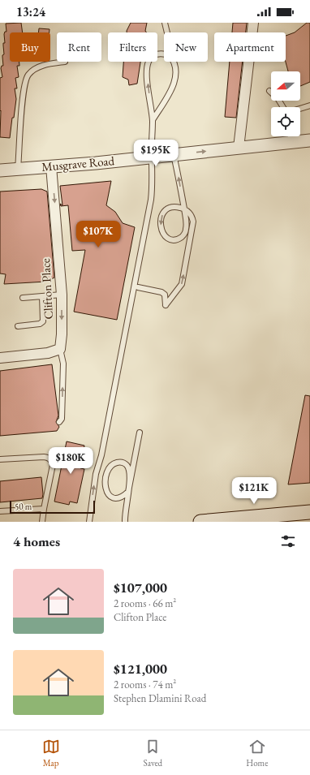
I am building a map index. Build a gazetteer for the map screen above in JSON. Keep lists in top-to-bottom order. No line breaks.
{"streets":{"street":["Musgrave Road","Clifton Place"]},"crossings":[["Musgrave Road","Clifton Place"]],"one_way":["Clifton Place"],"scale_bar":"50 m","north":"left","page":{"status":"13:24","chip":["Buy","Rent","Filters","New","Apartment"],"price":["$195K","$107K","$180K","$121K"],"scale":"50 m","heading":"4 homes","list":[{"name":"$107,000","note":"2 rooms · 66 m² · Clifton Place"},{"name":"$121,000","note":"2 rooms · 74 m² · Stephen Dlamini Road"}],"tabs":["Map","Saved","Home"]}}
